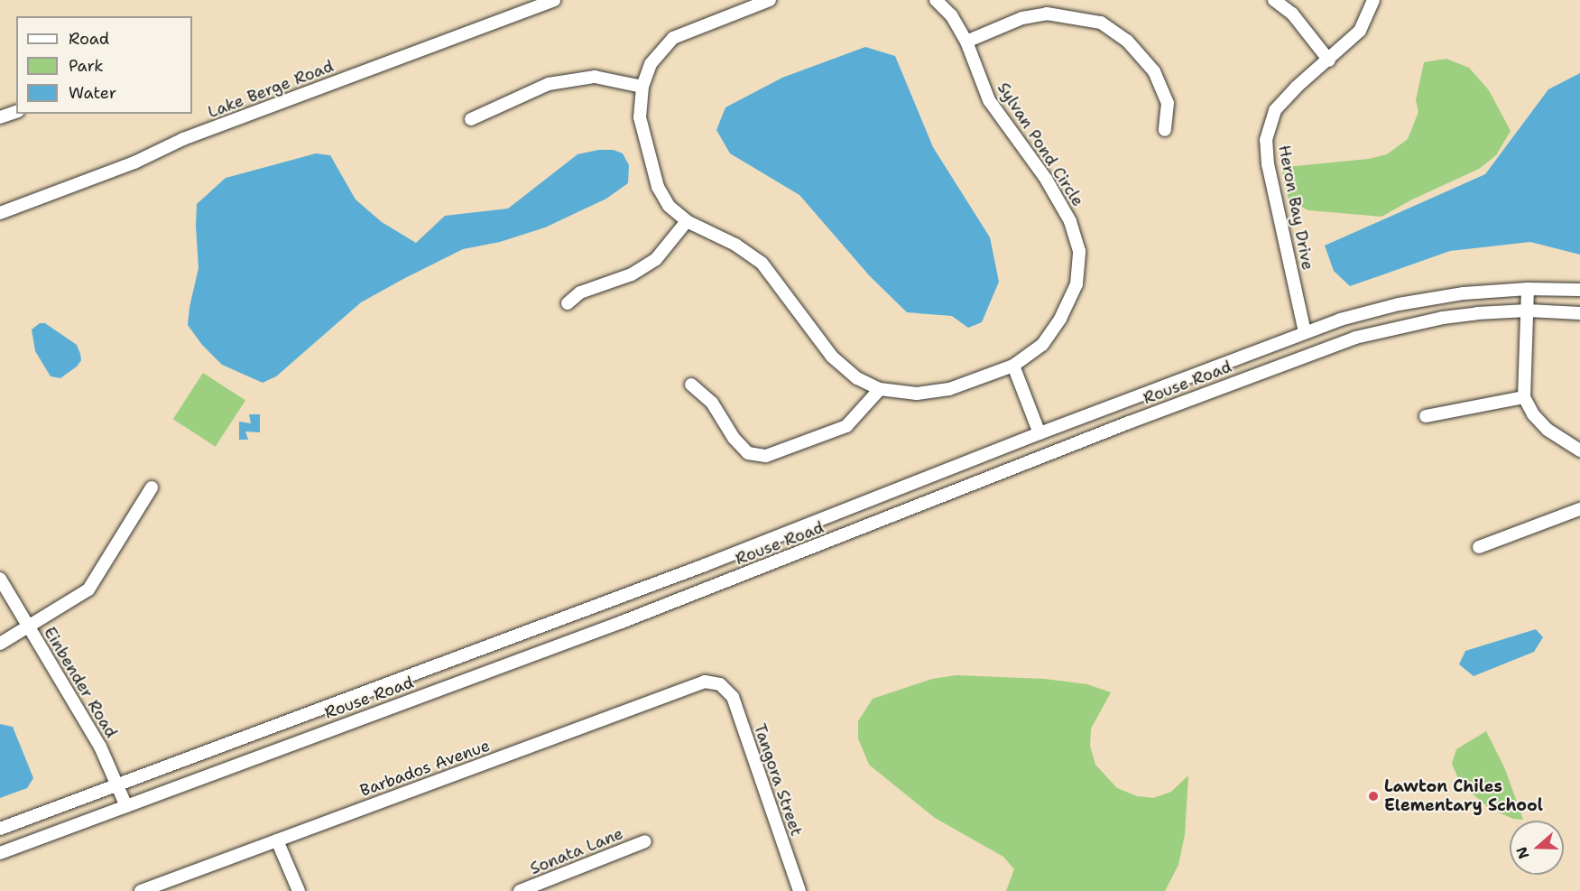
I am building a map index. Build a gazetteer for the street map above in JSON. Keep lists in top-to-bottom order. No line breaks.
{"streets":{"street":["Lake Berge Road","Sylvan Pond Circle","Heron Bay Drive","Rouse Road","Einbender Road","Barbados Avenue","Tangora Street","Sonata Lane"]},"crossings":[["Heron Bay Drive","Rouse Road"],["Rouse Road","Einbender Road"],["Barbados Avenue","Tangora Street"]],"places":["Lawton Chiles Elementary School"],"legend":["Road","Park","Water"],"north":"left"}
